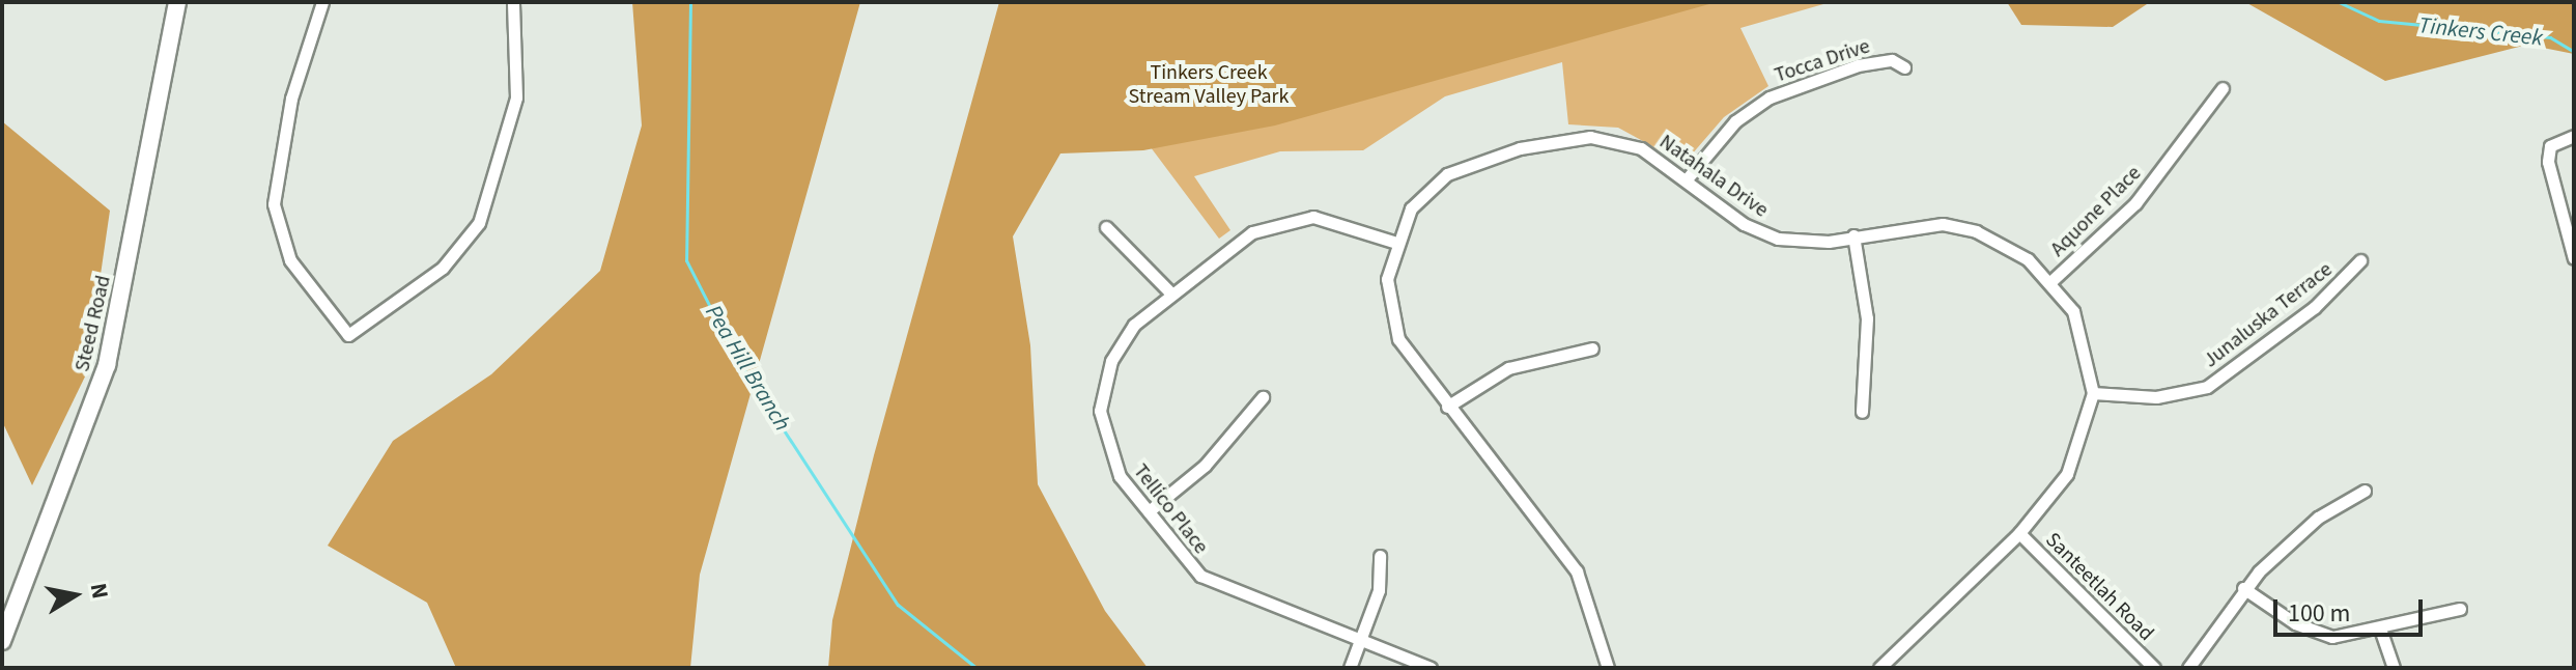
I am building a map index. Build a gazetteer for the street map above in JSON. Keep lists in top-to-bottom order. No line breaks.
{"streets":{"street":["Tocca Drive","Natahala Drive","Aquone Place","Junaluska Terrace","Steed Road","Tellico Place","Santeetlah Road"]},"crossings":[["Tocca Drive","Natahala Drive"],["Natahala Drive","Aquone Place"],["Natahala Drive","Junaluska Terrace"],["Natahala Drive","Tellico Place"],["Natahala Drive","Santeetlah Road"]],"water":["Tinkers Creek","Pea Hill Branch"],"parks":["Tinkers Creek Stream Valley Park"],"scale_bar":"100 m","north":"right"}
